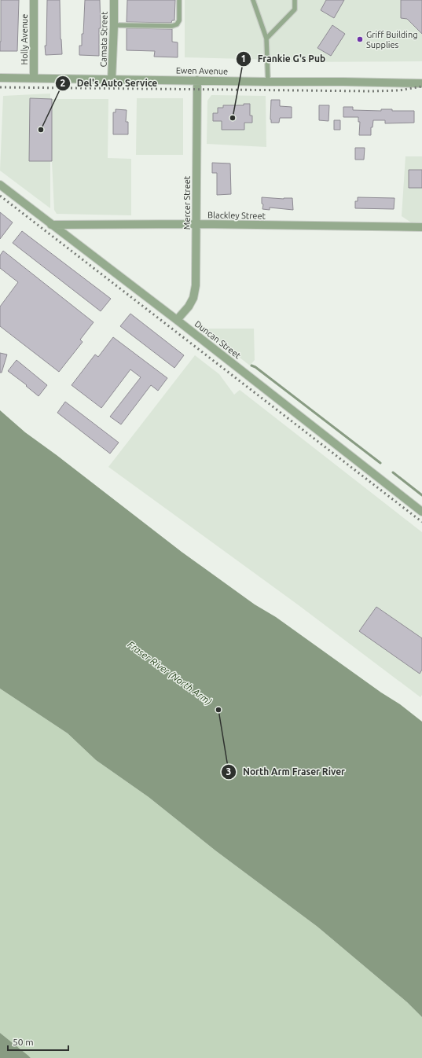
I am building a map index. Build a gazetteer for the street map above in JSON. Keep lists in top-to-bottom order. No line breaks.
{"streets":{"street":["Holly Avenue","Camata Street","Ewen Avenue","Mercer Street","Blackley Street","Duncan Street"]},"crossings":[["Holly Avenue","Ewen Avenue"],["Camata Street","Ewen Avenue"],["Ewen Avenue","Mercer Street"],["Mercer Street","Blackley Street"],["Mercer Street","Duncan Street"],["Blackley Street","Duncan Street"]],"water":["Fraser River (North Arm)"],"places":["Griff Building Supplies","Frankie G's Pub","Del's Auto Service","North Arm Fraser River"],"scale_bar":"50 m"}
